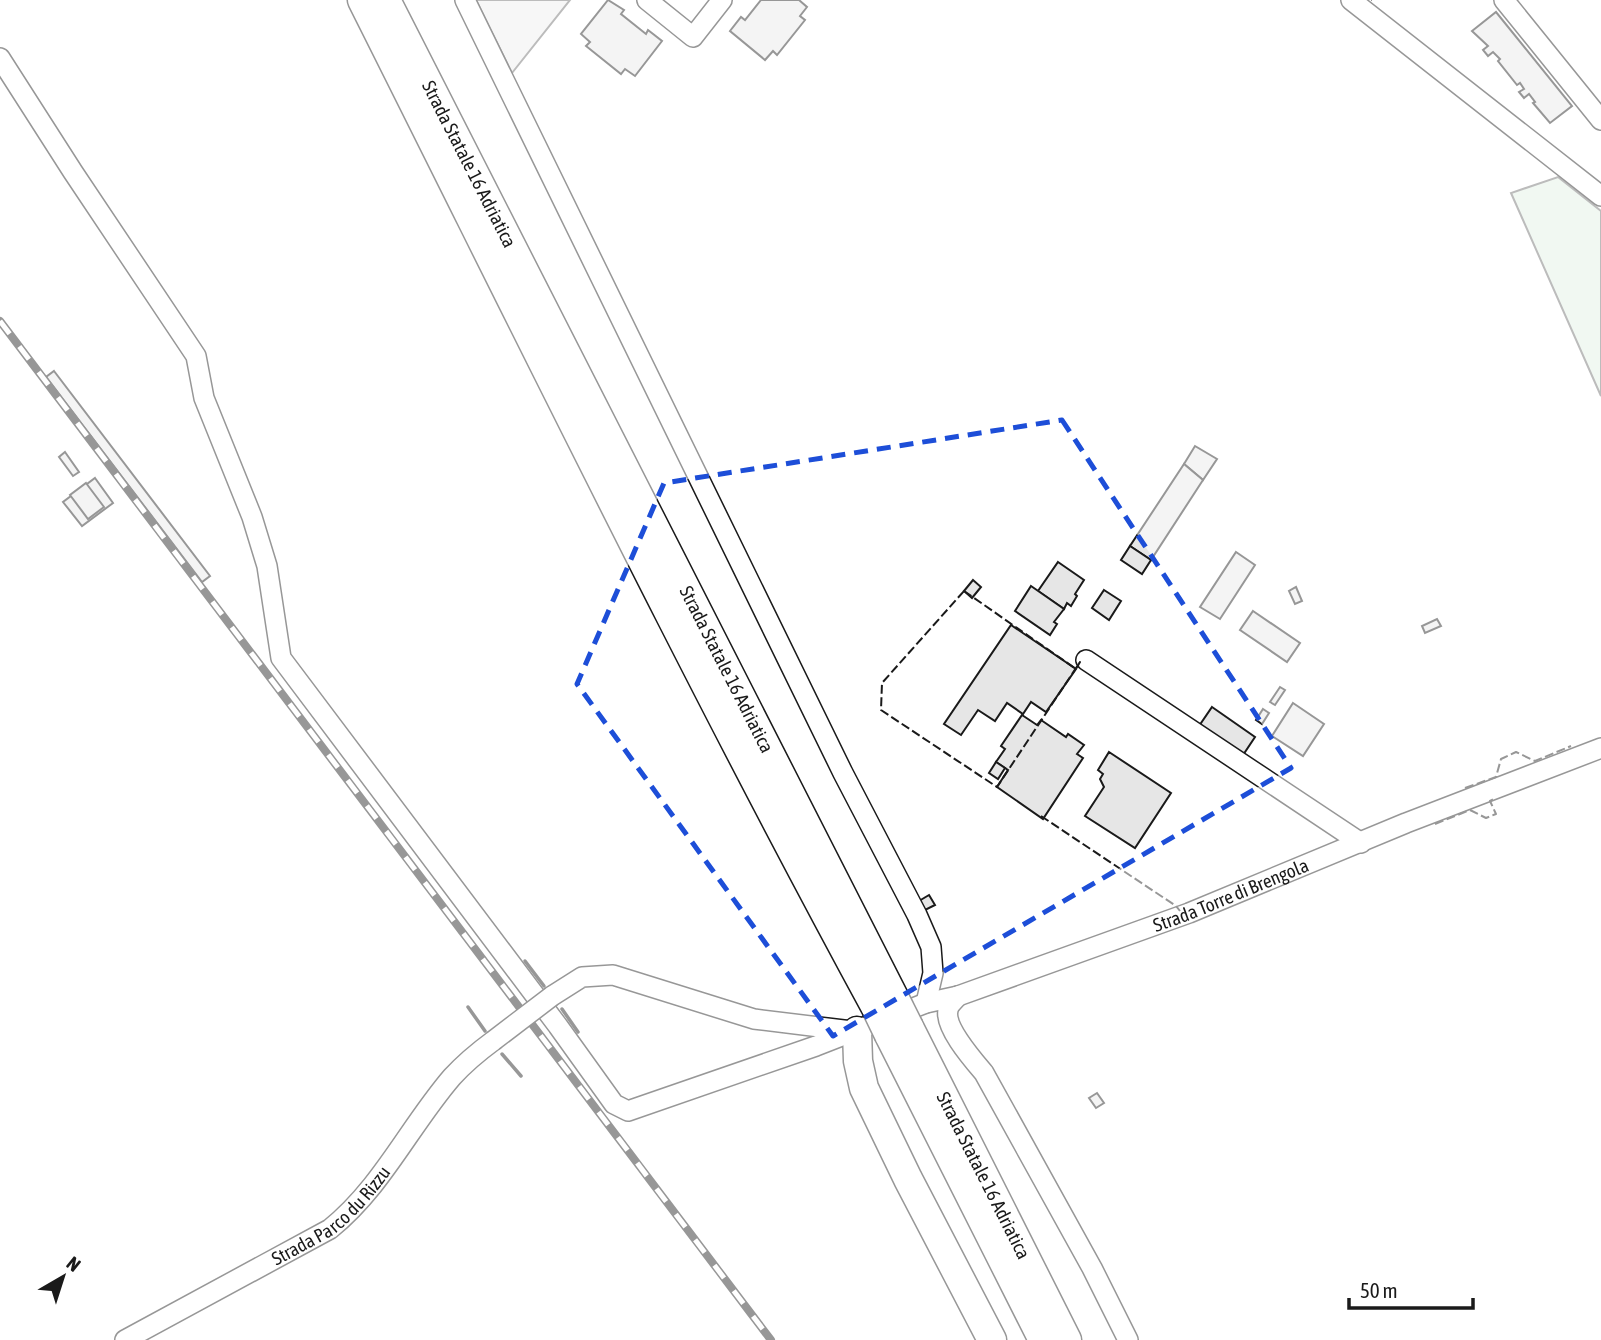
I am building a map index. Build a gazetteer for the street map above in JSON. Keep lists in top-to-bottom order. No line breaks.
{"streets":{"highway":["Strada Statale 16 Adriatica"],"street":["Strada Torre di Brengola","Strada Parco du Rizzu"]},"crossings":[["Strada Torre di Brengola","Strada Parco du Rizzu"]],"scale_bar":"50 m","north":"top right"}
